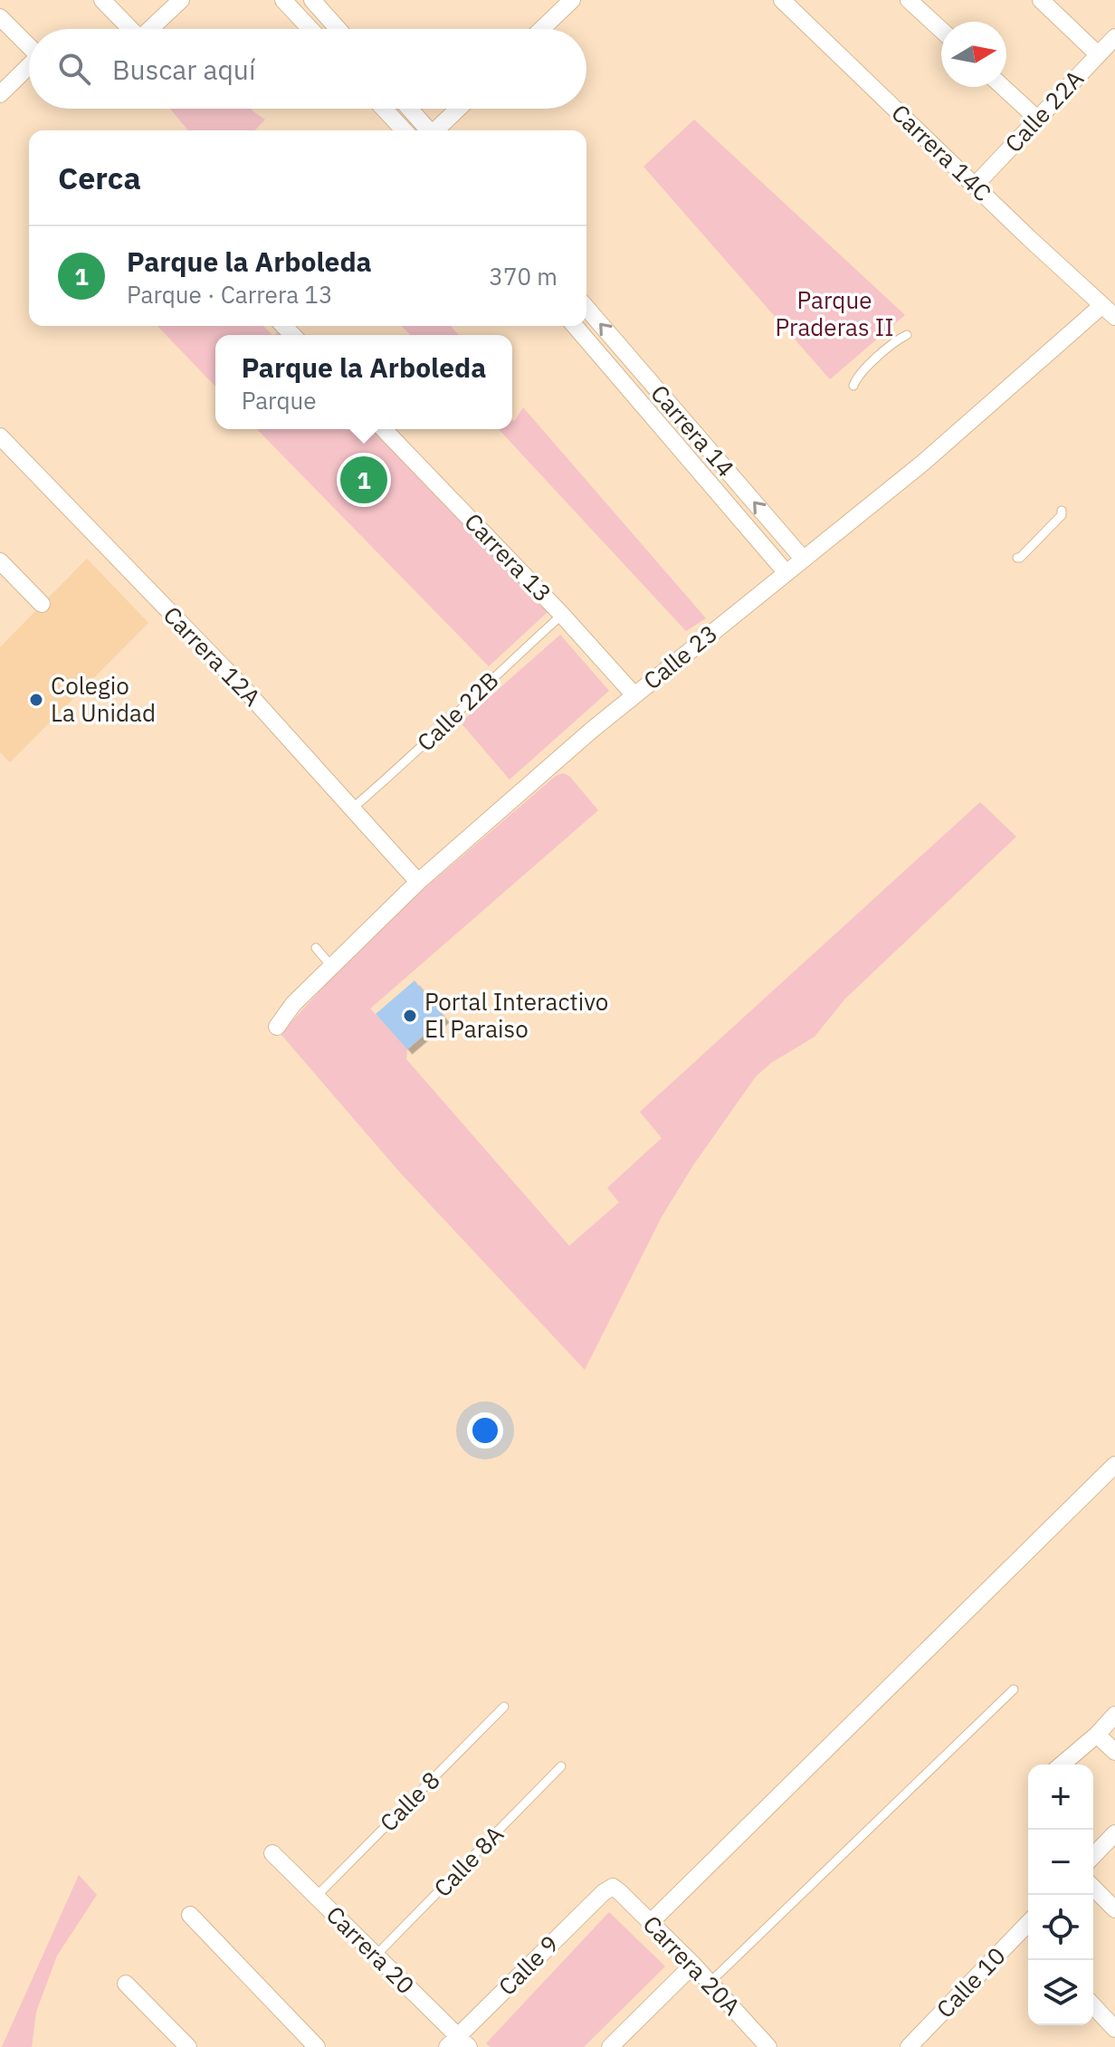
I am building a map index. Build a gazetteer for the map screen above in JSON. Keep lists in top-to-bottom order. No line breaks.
{"streets":{"street":["Calle 22A","Carrera 14C","Carrera 14","Carrera 13","Carrera 12A","Calle 23","Carrera 20","Calle 9","Carrera 20A","Calle 10"],"lane":["Calle 22B","Calle 8","Calle 8A"]},"crossings":[["Calle 22A","Carrera 14C"],["Carrera 14C","Calle 23"],["Carrera 14","Calle 23"],["Carrera 13","Calle 23"],["Carrera 13","Calle 22B"],["Carrera 12A","Calle 23"],["Carrera 12A","Calle 22B"],["Calle 8","Carrera 20"],["Calle 8A","Carrera 20"],["Carrera 20","Calle 9"],["Calle 9","Carrera 20A"]],"parks":["Parque Praderas II"],"places":["Colegio La Unidad","Portal Interactivo El Paraiso"],"north":"right","page":{"search":"Buscar aquí","heading":"Cerca","list":[{"mark":"1","name":"Parque la Arboleda","note":"Parque · Carrera 13","value":"370 m"}],"popup":["Parque la Arboleda","Parque"],"pins":"1","map_buttons":["+","−"]}}
